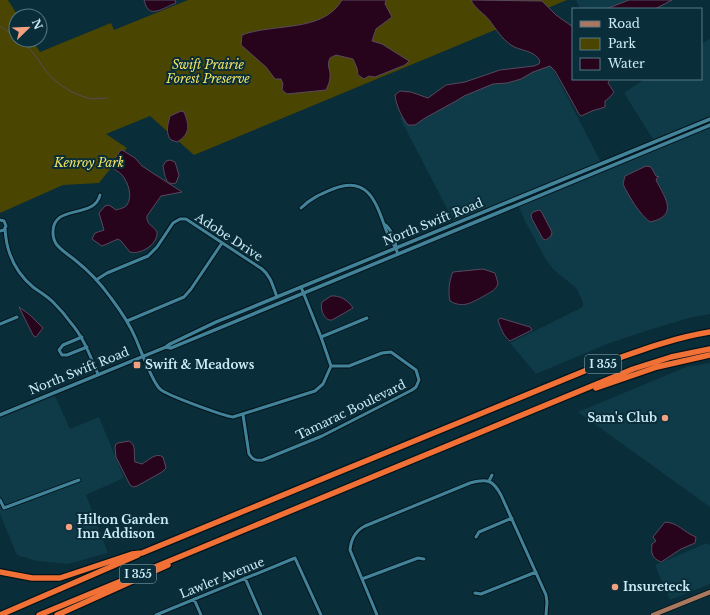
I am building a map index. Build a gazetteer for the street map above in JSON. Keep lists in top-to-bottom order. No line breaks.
{"streets":{"highway":["I 355"],"street":["North Swift Road","Adobe Drive","Tamarac Boulevard","Lawler Avenue"]},"crossings":[["North Swift Road","Adobe Drive"]],"parks":["Swift Prairie Forest Preserve","Kenroy Park"],"places":{"transit":["Swift & Meadows"],"other":["Sam's Club","Hilton Garden Inn Addison","Insureteck"]},"legend":["Road","Park","Water"],"north":"top right"}
